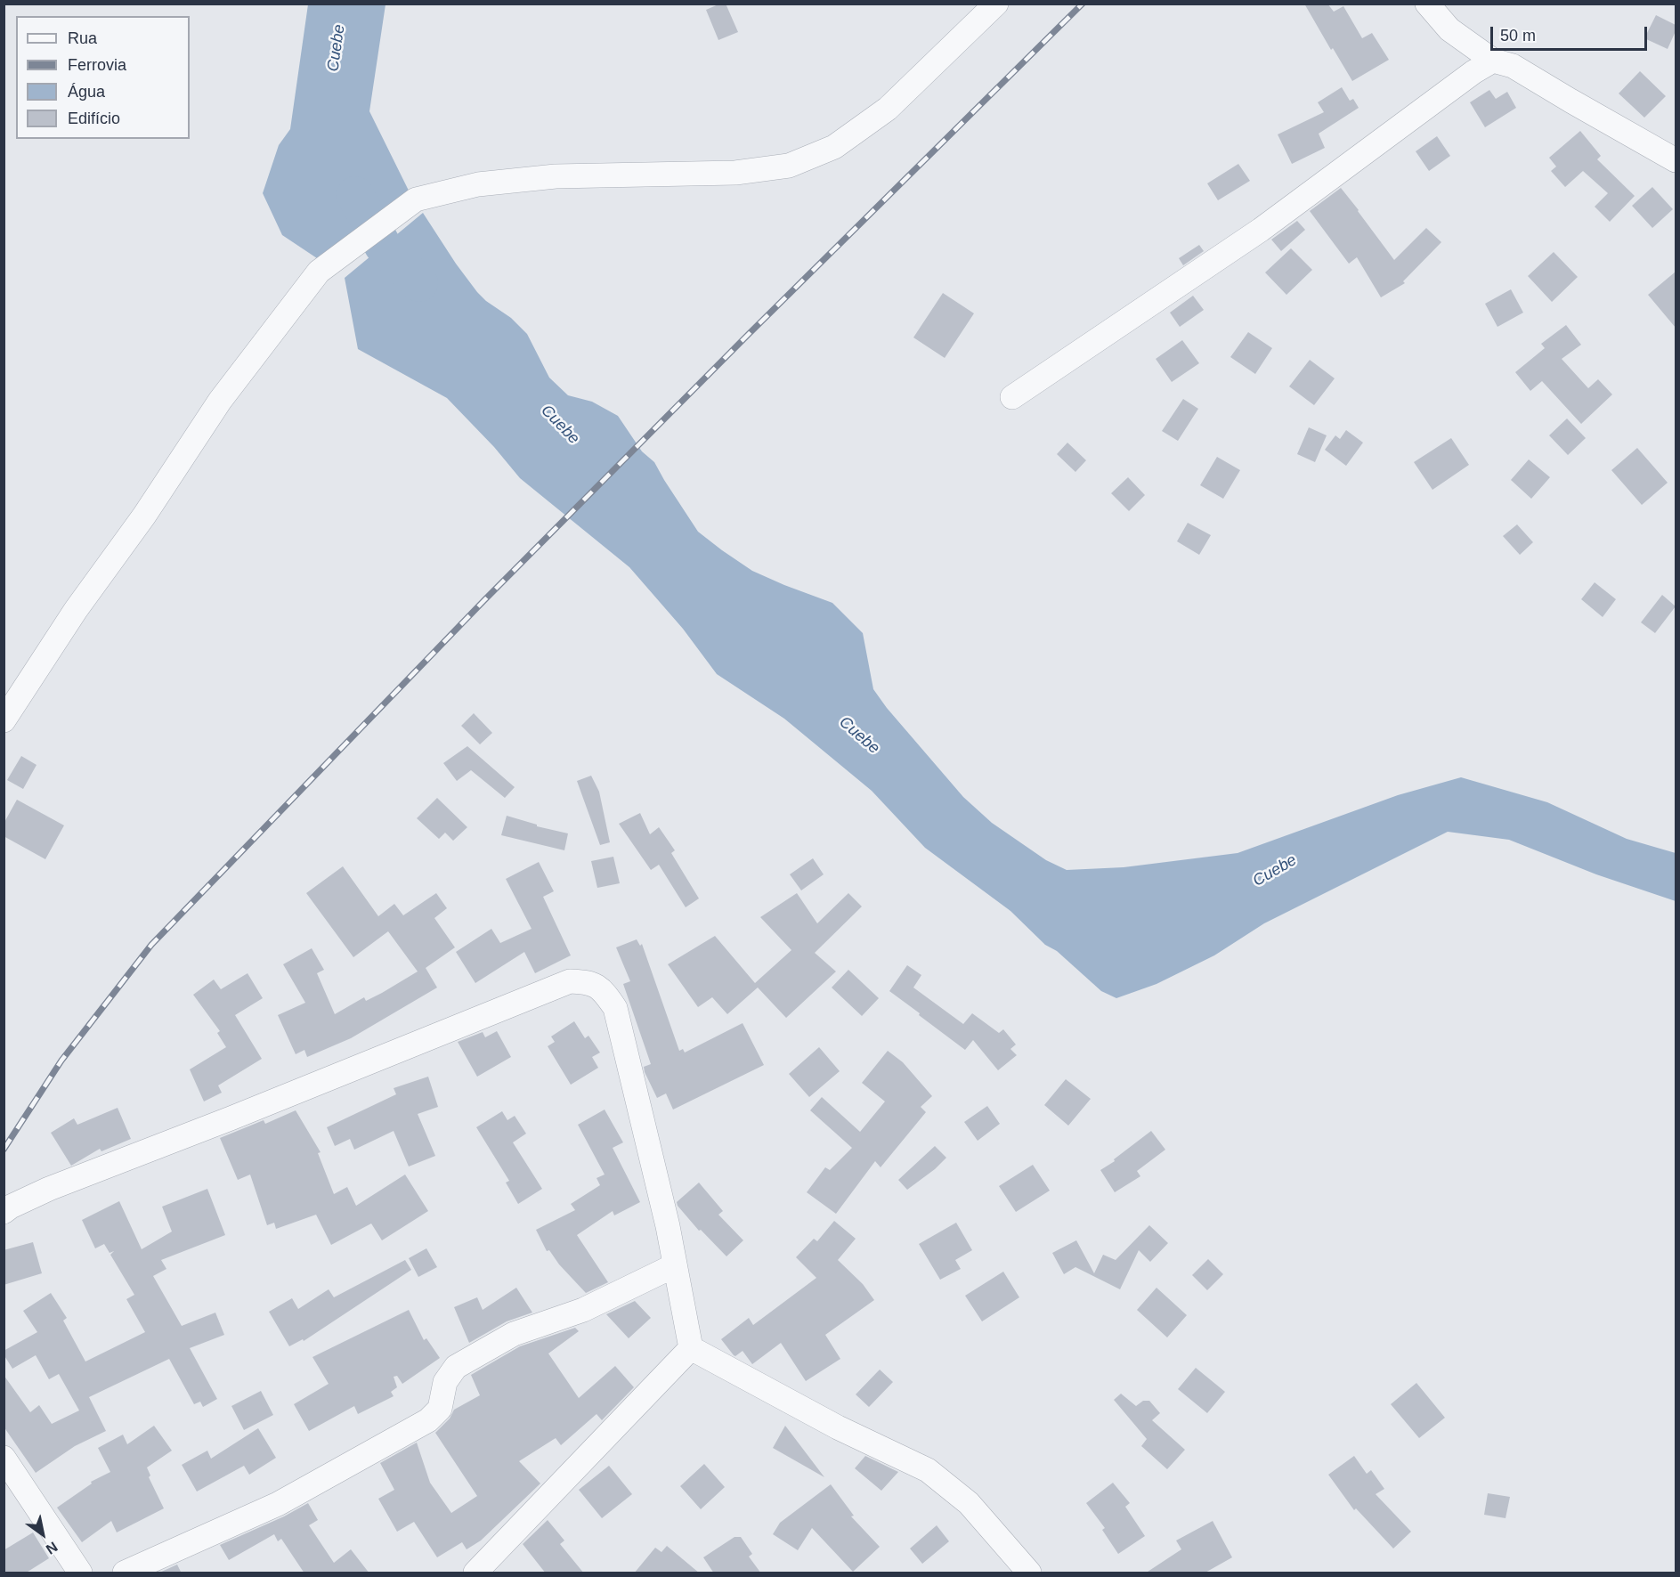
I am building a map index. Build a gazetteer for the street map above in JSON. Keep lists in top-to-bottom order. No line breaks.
{"water":["Cuebe"],"legend":["Rua","Ferrovia","Água","Edifício"],"scale_bar":"50 m","north":"bottom right"}
